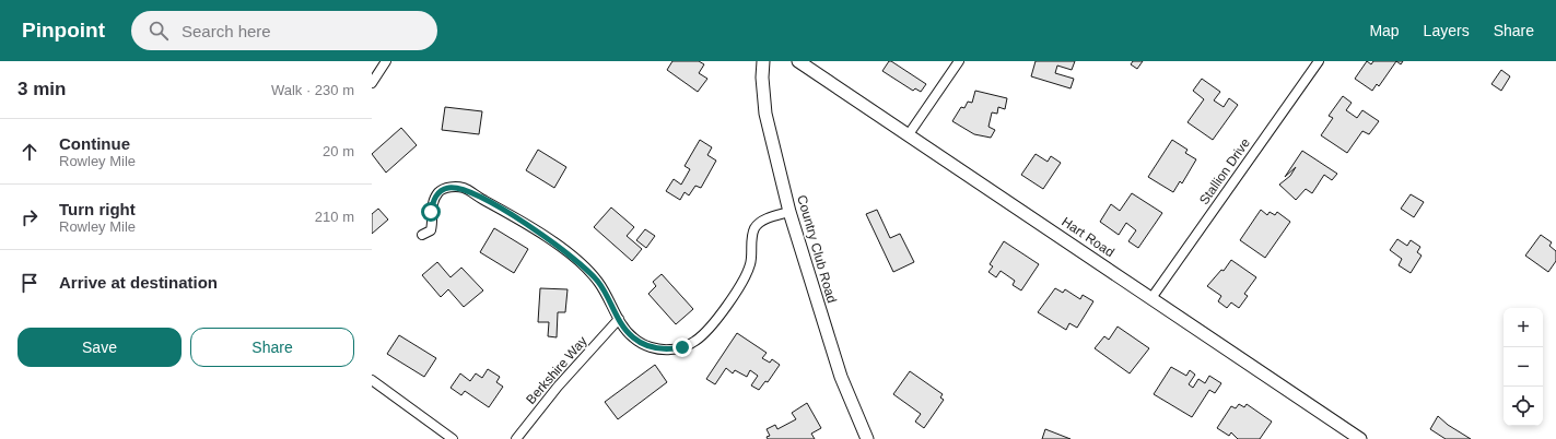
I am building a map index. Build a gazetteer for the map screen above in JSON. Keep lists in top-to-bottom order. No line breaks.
{"streets":{"street":["Stallion Drive","Hart Road","Country Club Road","Berkshire Way"]},"crossings":[["Stallion Drive","Hart Road"]],"page":{"header":"Pinpoint","search":"Search here","nav":["Map","Layers","Share"],"heading":["3 min","Walk · 230 m"],"list":[["Continue","Rowley Mile","20 m"],["Turn right","Rowley Mile","210 m"],"Arrive at destination"],"map_buttons":["+","−"],"buttons":["Save","Share"]}}
